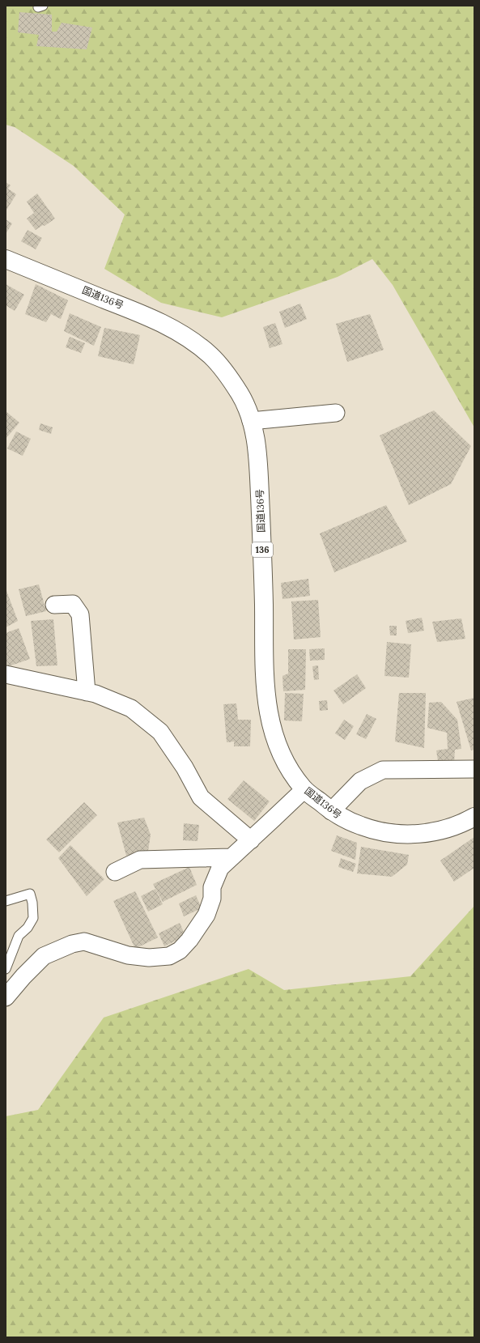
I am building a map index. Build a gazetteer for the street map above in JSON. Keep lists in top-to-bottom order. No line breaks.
{"streets":{"highway":["国道136号","136"]}}
